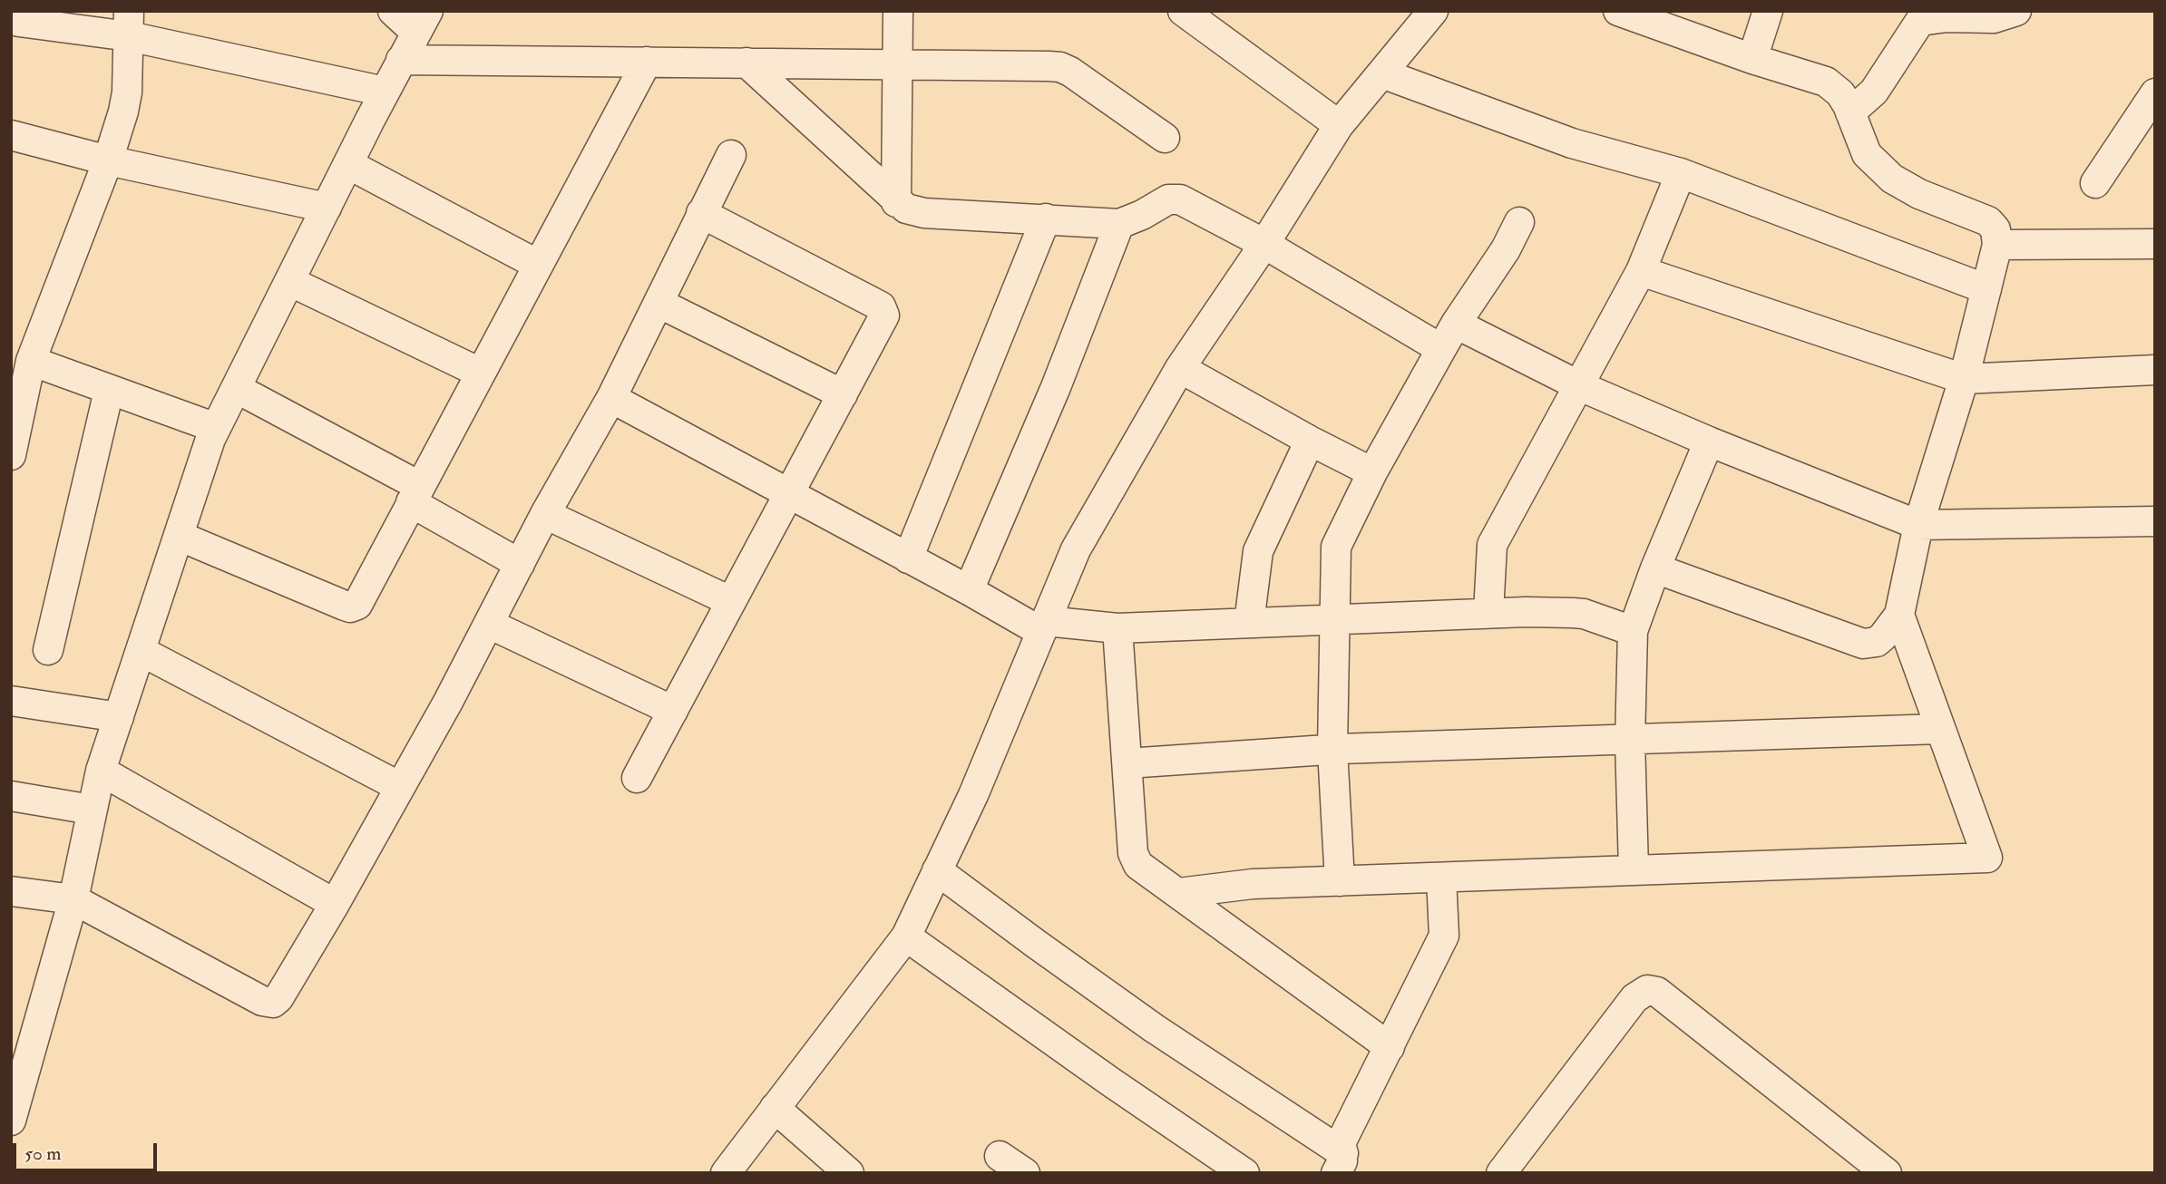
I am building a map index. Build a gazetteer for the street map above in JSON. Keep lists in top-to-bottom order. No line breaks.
{"scale_bar":"50 m"}
